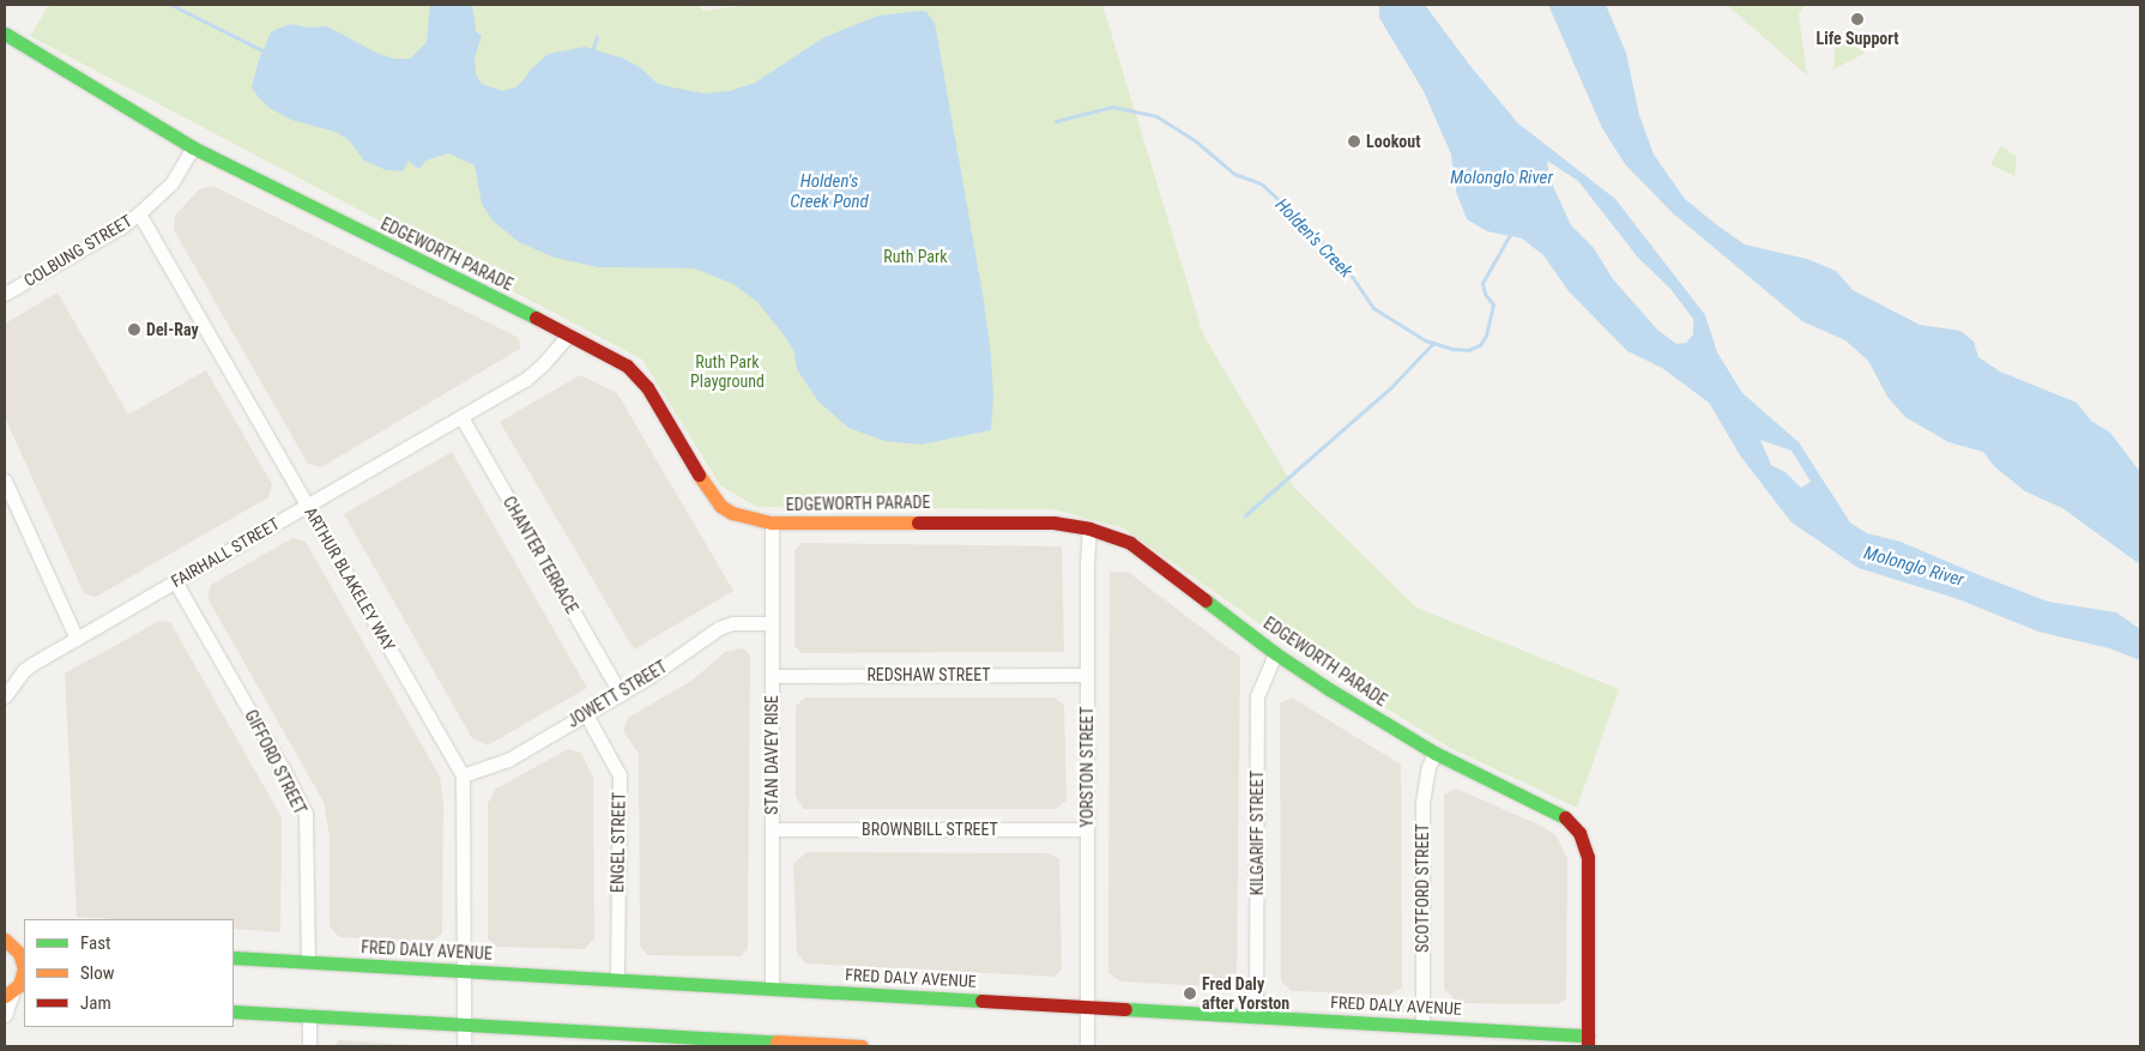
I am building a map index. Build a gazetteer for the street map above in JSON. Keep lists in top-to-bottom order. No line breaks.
{"streets":{"street":["COLBUNG STREET","EDGEWORTH PARADE","FAIRHALL STREET","CHANTER TERRACE","ARTHUR BLAKELEY WAY","REDSHAW STREET","JOWETT STREET","STAN DAVEY RISE","GIFFORD STREET","YORSTON STREET","BROWNBILL STREET","KILGARIFF STREET","ENGEL STREET","SCOTFORD STREET","FRED DALY AVENUE"]},"crossings":[["COLBUNG STREET","EDGEWORTH PARADE"],["COLBUNG STREET","ARTHUR BLAKELEY WAY"],["EDGEWORTH PARADE","FAIRHALL STREET"],["EDGEWORTH PARADE","STAN DAVEY RISE"],["EDGEWORTH PARADE","YORSTON STREET"],["EDGEWORTH PARADE","KILGARIFF STREET"],["EDGEWORTH PARADE","SCOTFORD STREET"],["EDGEWORTH PARADE","FRED DALY AVENUE"],["FAIRHALL STREET","CHANTER TERRACE"],["FAIRHALL STREET","ARTHUR BLAKELEY WAY"],["FAIRHALL STREET","GIFFORD STREET"],["CHANTER TERRACE","JOWETT STREET"],["ARTHUR BLAKELEY WAY","JOWETT STREET"],["ARTHUR BLAKELEY WAY","FRED DALY AVENUE"],["REDSHAW STREET","STAN DAVEY RISE"],["REDSHAW STREET","YORSTON STREET"],["JOWETT STREET","STAN DAVEY RISE"],["JOWETT STREET","ENGEL STREET"],["STAN DAVEY RISE","BROWNBILL STREET"],["STAN DAVEY RISE","FRED DALY AVENUE"],["GIFFORD STREET","FRED DALY AVENUE"],["YORSTON STREET","BROWNBILL STREET"],["YORSTON STREET","FRED DALY AVENUE"],["KILGARIFF STREET","FRED DALY AVENUE"],["ENGEL STREET","FRED DALY AVENUE"],["SCOTFORD STREET","FRED DALY AVENUE"]],"water":["Molonglo River","Holden's Creek Pond","Holden's Creek"],"parks":["Ruth Park","Ruth Park Playground"],"places":["Life Support","Lookout","Del-Ray","Fred Daly after Yorston"],"legend":["Fast","Slow","Jam"]}
